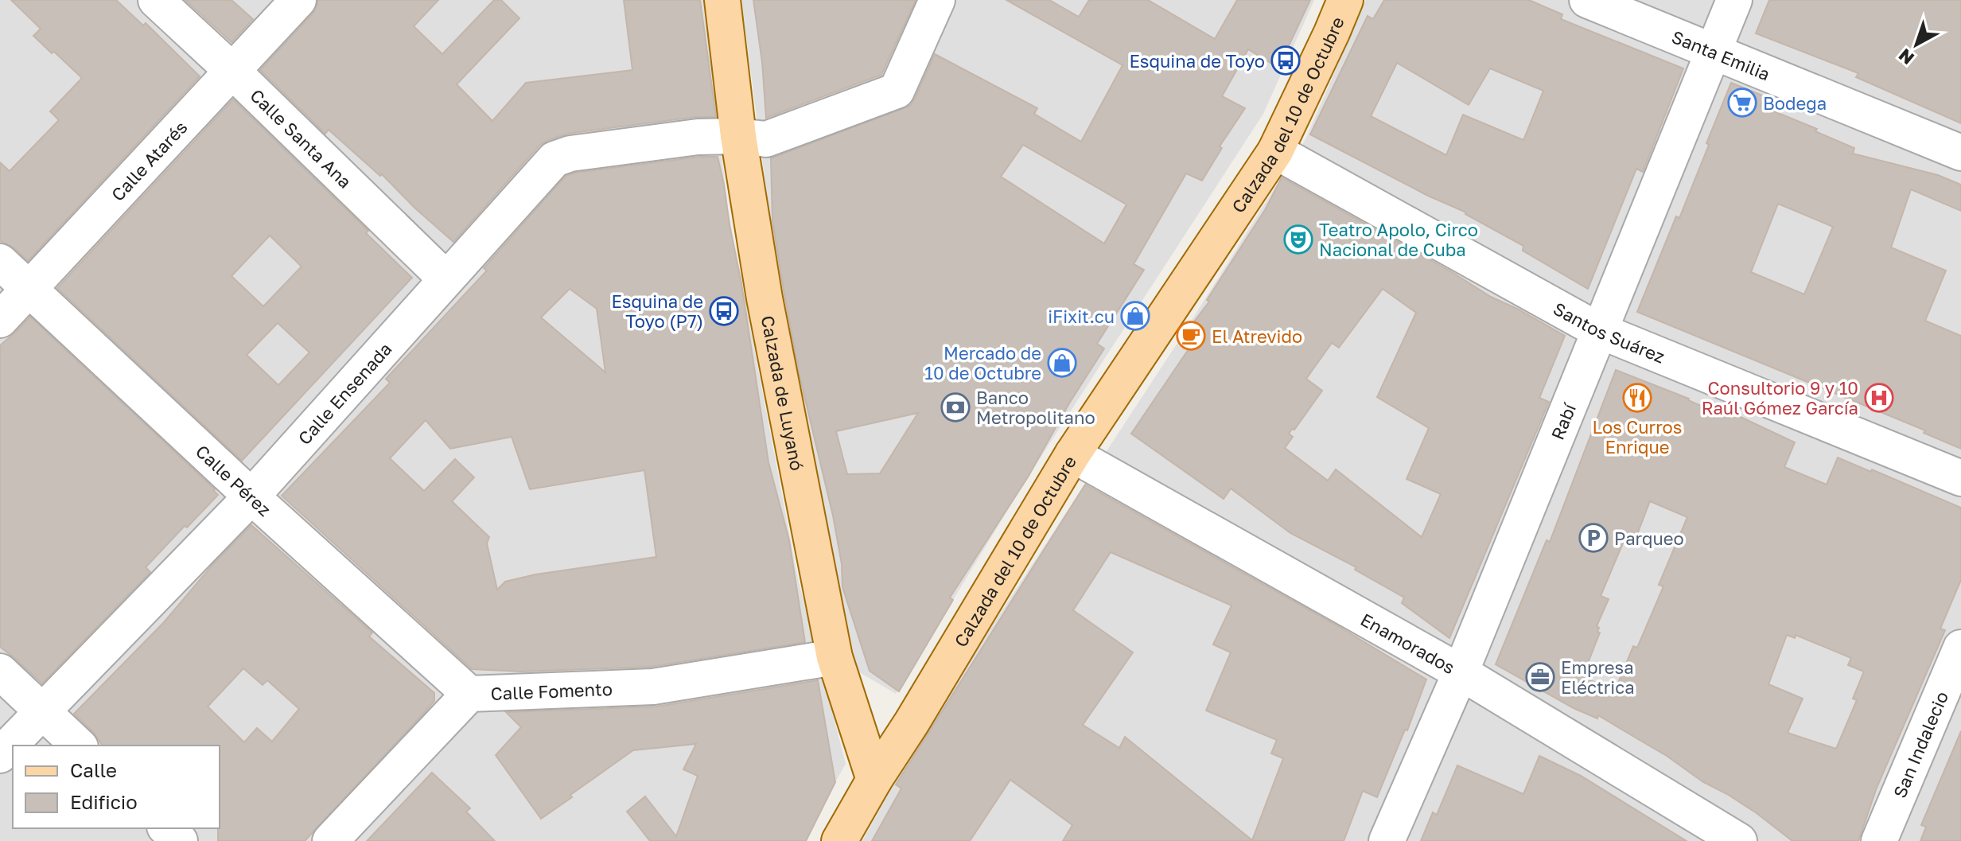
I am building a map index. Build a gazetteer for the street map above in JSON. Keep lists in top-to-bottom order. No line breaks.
{"streets":{"main road":["Calzada del 10 de Octubre","Calzada de Luyanó"],"street":["Santa Emilia","Calle Santa Ana","Calle Atarés","Santos Suárez","Calle Ensenada","Rabí","Calle Pérez","Enamorados","Calle Fomento","San Indalecio"]},"crossings":[["Santa Emilia","Rabí"],["Calzada del 10 de Octubre","Santos Suárez"],["Calzada del 10 de Octubre","Calzada de Luyanó"],["Calzada del 10 de Octubre","Enamorados"],["Calle Santa Ana","Calle Atarés"],["Calle Santa Ana","Calle Ensenada"],["Calle Atarés","Calle Pérez"],["Santos Suárez","Rabí"],["Calle Ensenada","Calzada de Luyanó"],["Calle Ensenada","Calle Pérez"],["Calzada de Luyanó","Calle Fomento"],["Rabí","Enamorados"],["Calle Pérez","Calle Fomento"]],"places":{"bus stop":["Esquina de Toyo","Esquina de Toyo (P7)"],"supermarket":["Bodega"],"theatre":["Teatro Apolo, Circo Nacional de Cuba"],"shop":["iFixit.cu","Mercado de 10 de Octubre"],"cafe":["El Atrevido"],"restaurant":["Los Curros Enrique"],"hospital":["Consultorio 9 y 10 Raúl Gómez García"],"bank":["Banco Metropolitano"],"parking":["Parqueo"],"office":["Empresa Eléctrica"]},"legend":["Calle","Edificio"],"north":"bottom left"}
